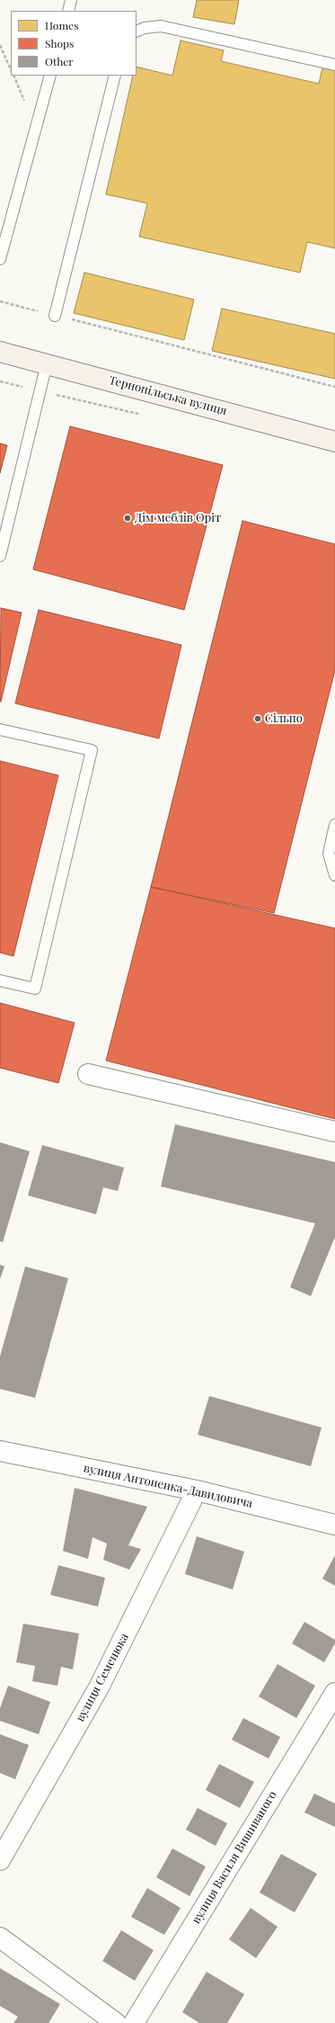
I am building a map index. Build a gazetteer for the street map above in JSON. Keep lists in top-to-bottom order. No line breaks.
{"streets":{"main road":["Тернопільська вулиця"],"street":["вулиця Антоненка-Давидовича","вулиця Семенюка","вулиця Василя Вишиваного"]},"crossings":[["вулиця Антоненка-Давидовича","вулиця Семенюка"]],"places":["Дім меблів Оріт","Сільпо"],"legend":["Homes","Shops","Other"]}
